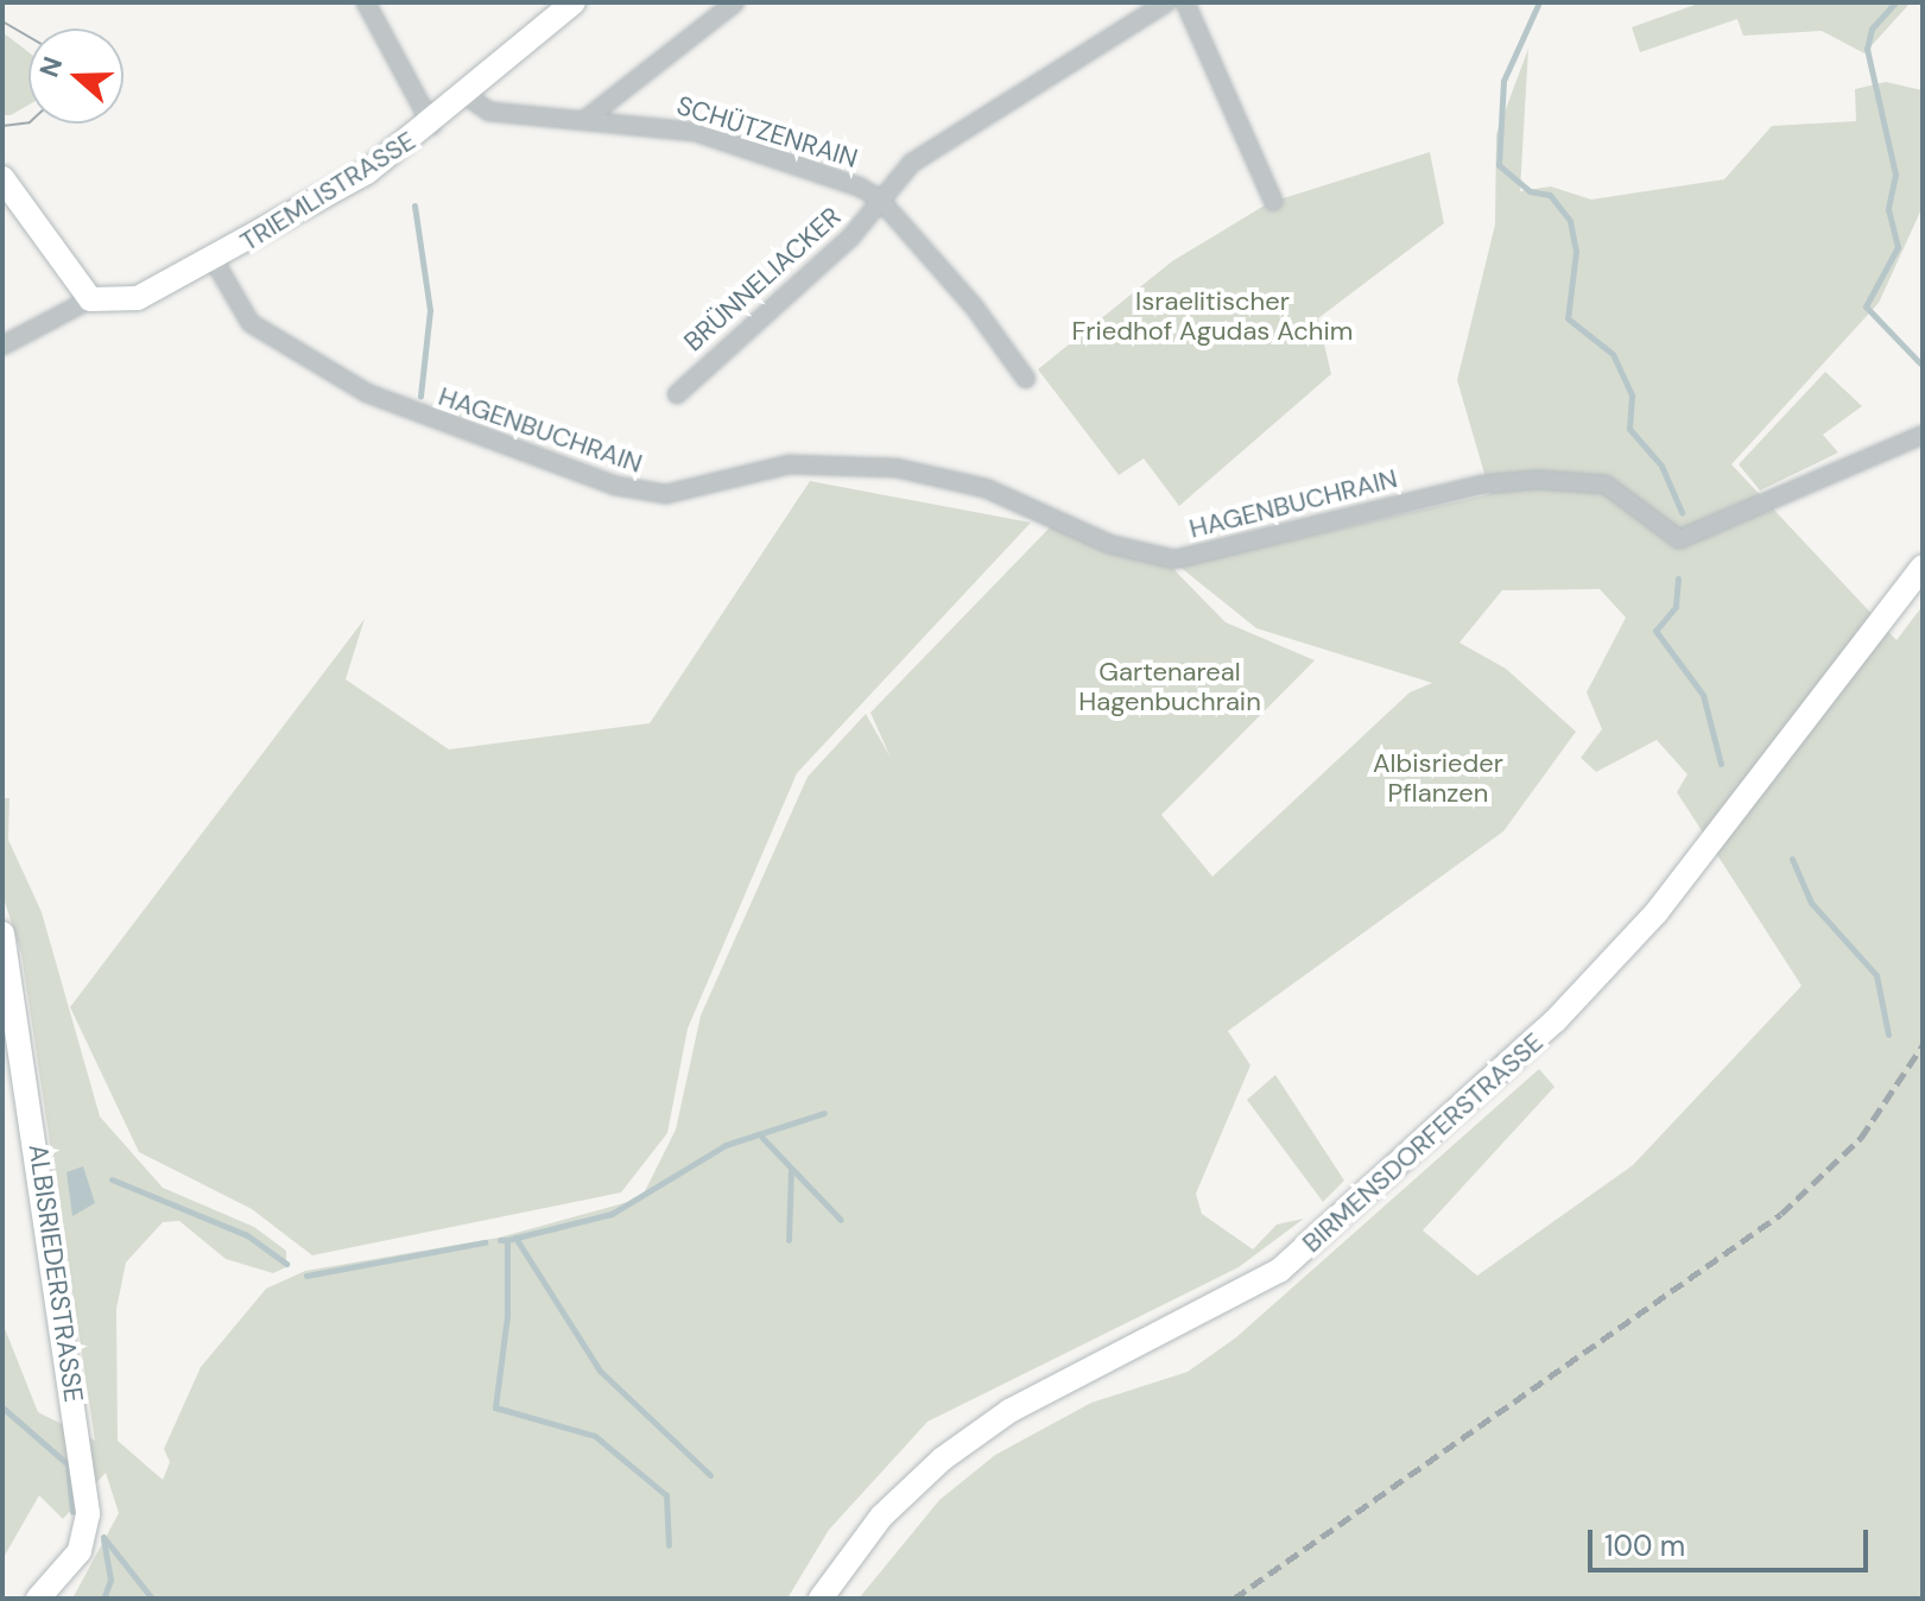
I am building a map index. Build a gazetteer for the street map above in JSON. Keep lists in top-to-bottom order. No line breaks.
{"streets":{"main road":["TRIEMLISTRASSE","BIRMENSDORFERSTRASSE","ALBISRIEDERSTRASSE"],"street":["SCHÜTZENRAIN","BRÜNNELIACKER","HAGENBUCHRAIN"]},"crossings":[["SCHÜTZENRAIN","TRIEMLISTRASSE"],["SCHÜTZENRAIN","BRÜNNELIACKER"],["TRIEMLISTRASSE","HAGENBUCHRAIN"]],"parks":["Israelitischer Friedhof Agudas Achim","Gartenareal Hagenbuchrain","Albisrieder Pflanzen"],"scale_bar":"100 m","north":"left"}
